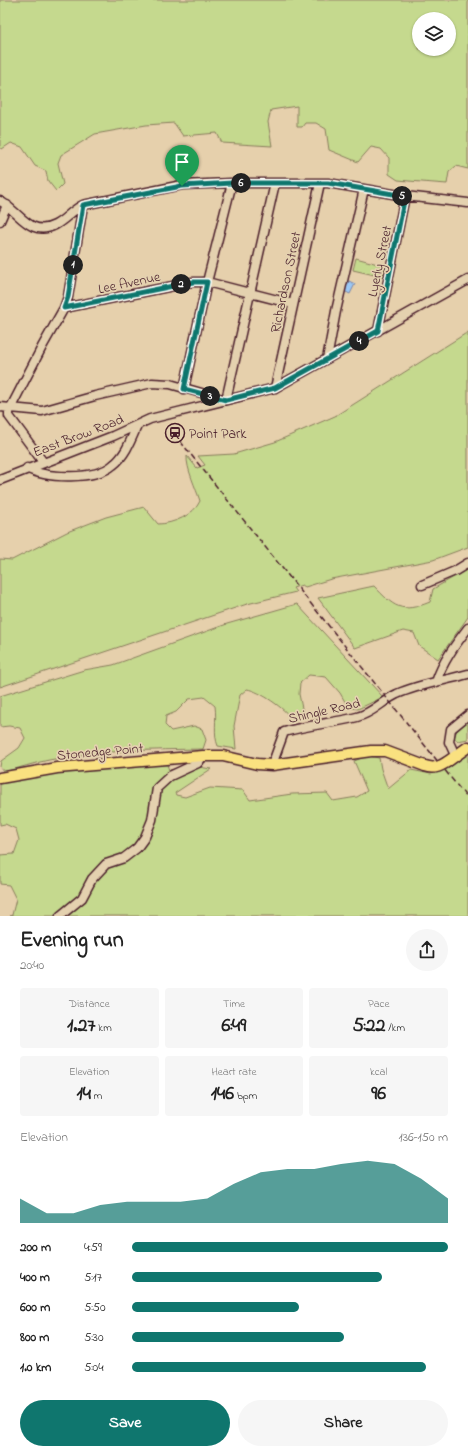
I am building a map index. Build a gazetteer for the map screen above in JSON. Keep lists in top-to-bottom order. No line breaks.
{"streets":{"main road":["Stonedge Point"],"street":["Lyerly Street","Lee Avenue","Richardson Street","East Brow Road","Shingle Road"]},"crossings":[["Lyerly Street","East Brow Road"],["Lee Avenue","Richardson Street"],["Richardson Street","East Brow Road"],["Shingle Road","Stonedge Point"]],"places":{"station":["Point Park"]},"page":{"pins":["6","5","1","2","4","3"],"heading":["Evening run","20:40"],"stats":[["Distance","1.27 km"],["Time","6:49"],["Pace","5:22 /km"],["Elevation","14 m"],["Heart rate","146 bpm"],["kcal","96"]],"chart":["Elevation","136–150 m"],"list":[{"name":"200 m","note":"4:59"},{"name":"400 m","note":"5:17"},{"name":"600 m","note":"5:50"},{"name":"800 m","note":"5:30"},{"name":"1.0 km","note":"5:04"}],"buttons":["Save","Share"]}}
